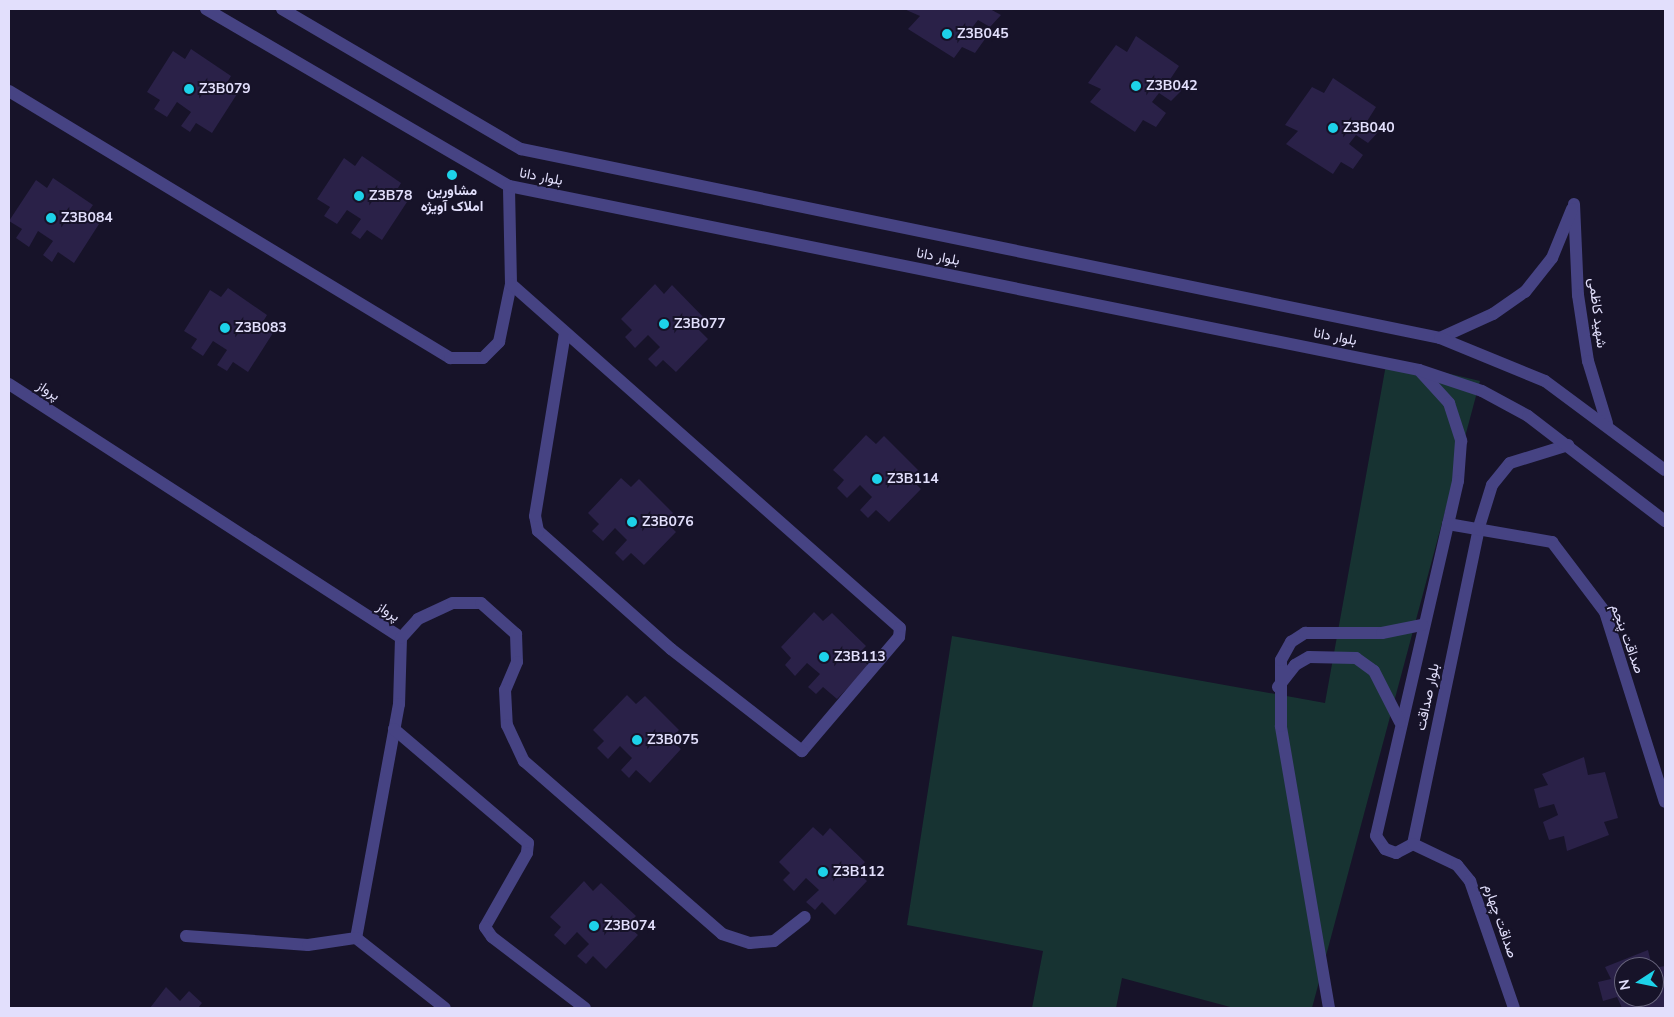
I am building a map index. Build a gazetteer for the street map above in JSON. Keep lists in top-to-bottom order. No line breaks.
{"streets":{"street":["بلوار دانا","شهید کاظمی","پرواز","صداقت پنجم","بلوار صداقت","صداقت چهارم"]},"crossings":[["بلوار دانا","شهید کاظمی"],["بلوار دانا","بلوار صداقت"],["صداقت پنجم","بلوار صداقت"],["بلوار صداقت","صداقت چهارم"]],"places":["Z3B045","Z3B042","Z3B079","Z3B040","مشاورین املاک آویژه","Z3B78","Z3B084","Z3B077","Z3B083","Z3B114","Z3B076","Z3B113","Z3B075","Z3B112","Z3B074"],"north":"left"}
